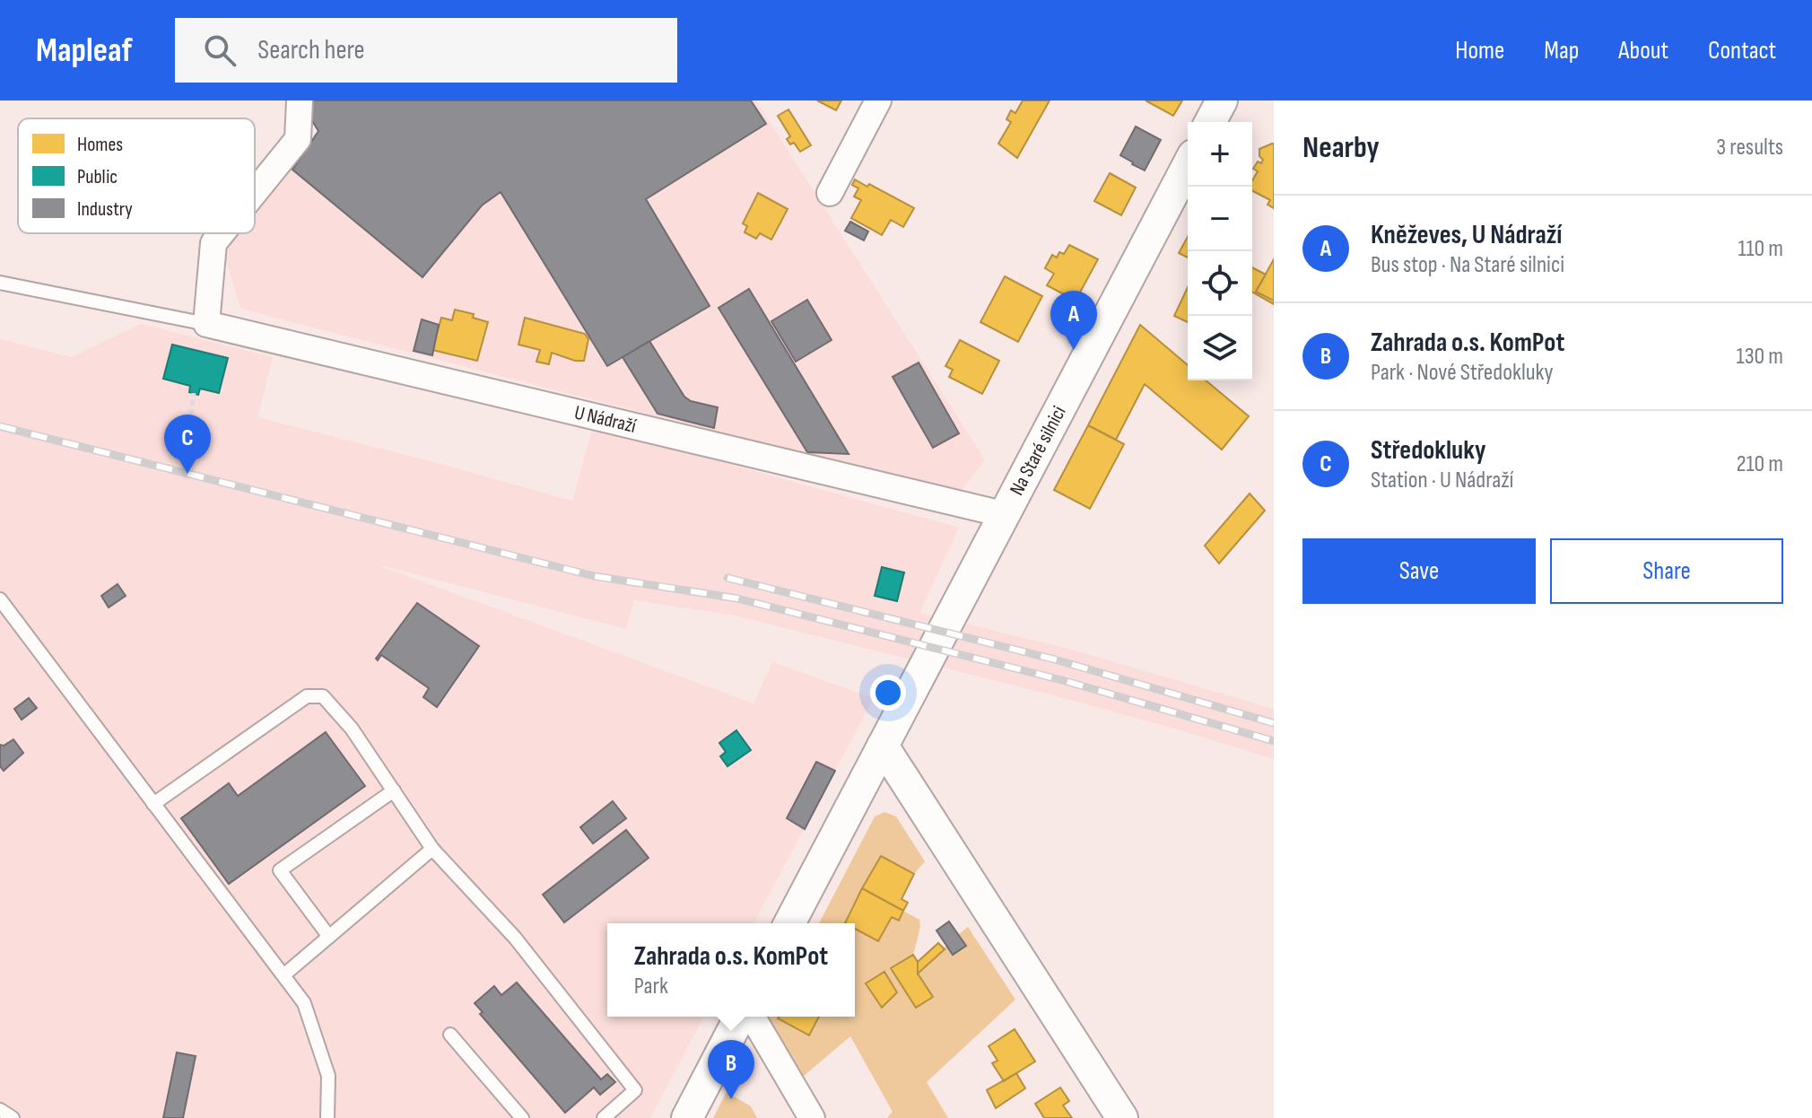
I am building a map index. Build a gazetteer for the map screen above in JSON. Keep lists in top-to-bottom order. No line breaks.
{"streets":{"street":["U Nádraží","Na Staré silnici"]},"crossings":[["U Nádraží","Na Staré silnici"]],"legend":["Homes","Public","Industry"],"page":{"header":"Mapleaf","search":"Search here","nav":["Home","Map","About","Contact"],"heading":["Nearby","3 results"],"map_buttons":["+","−"],"list":[{"mark":"A","name":"Kněževes, U Nádraží","note":"Bus stop · Na Staré silnici","value":"110 m"},{"mark":"B","name":"Zahrada o.s. KomPot","note":"Park · Nové Středokluky","value":"130 m"},{"mark":"C","name":"Středokluky","note":"Station · U Nádraží","value":"210 m"}],"pins":["A","C","B"],"buttons":["Save","Share"],"popup":["Zahrada o.s. KomPot","Park"]}}
